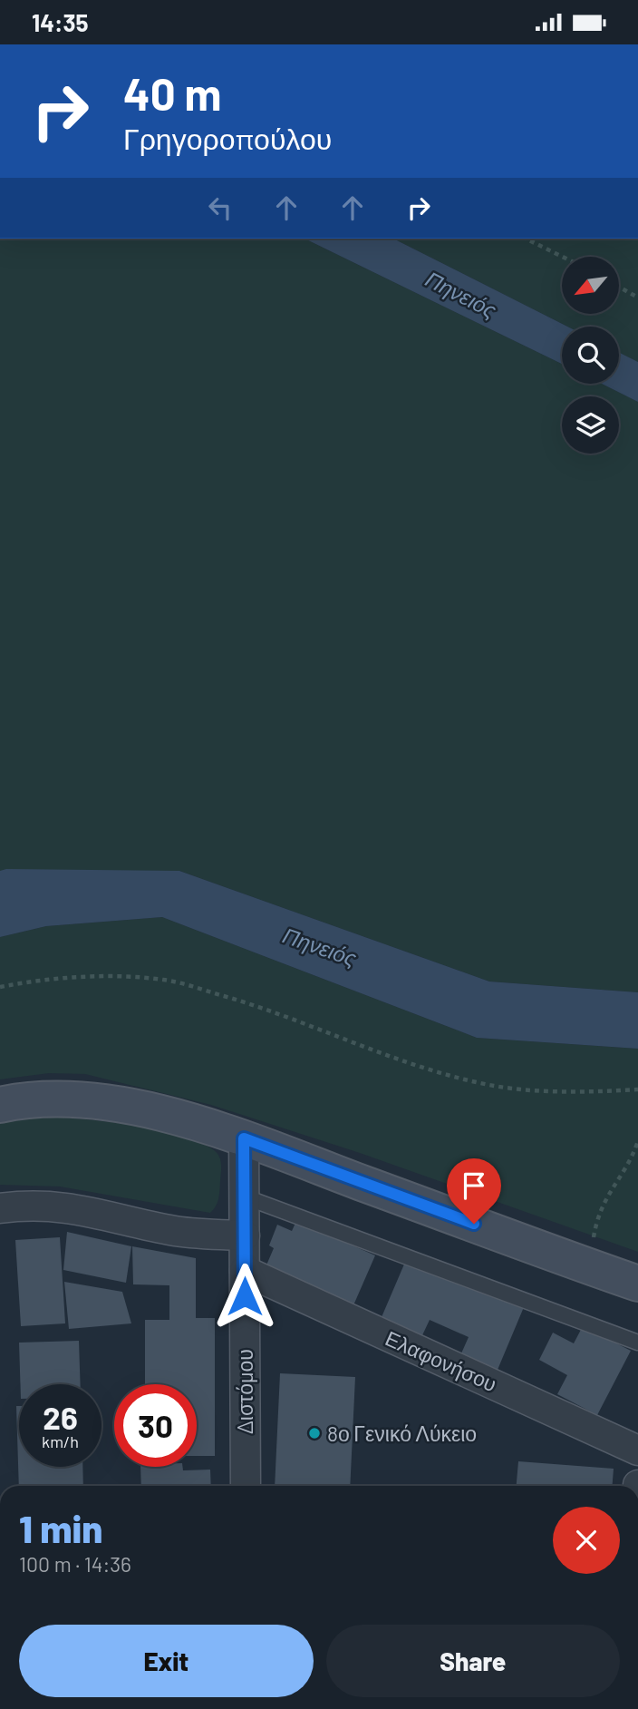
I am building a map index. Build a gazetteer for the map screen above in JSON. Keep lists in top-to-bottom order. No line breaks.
{"streets":{"street":["Ελαφονήσου","Διστόμου"]},"crossings":[["Ελαφονήσου","Διστόμου"]],"water":["Πηνειός"],"places":["8ο Γενικό Λύκειο"],"north":"bottom left","page":{"status":"14:35","turn":["40 m","Γρηγοροπούλου"],"speed":"26 km/h","limit":"30","heading":["1 min","100 m · 14:36"],"buttons":["Exit","Share"]}}
